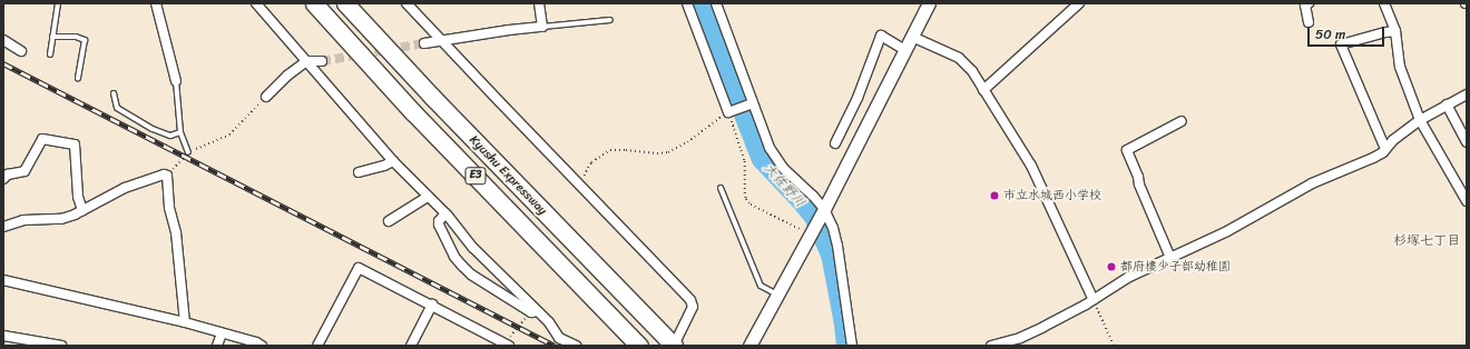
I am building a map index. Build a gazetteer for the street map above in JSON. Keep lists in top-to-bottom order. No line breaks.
{"streets":{"highway":["E3","Kyushu Expressway"]},"districts":["杉塚七丁目"],"water":["大佐野川"],"places":["市立水城西小学校","都府樓少子部幼稚園"],"scale_bar":"50 m"}
